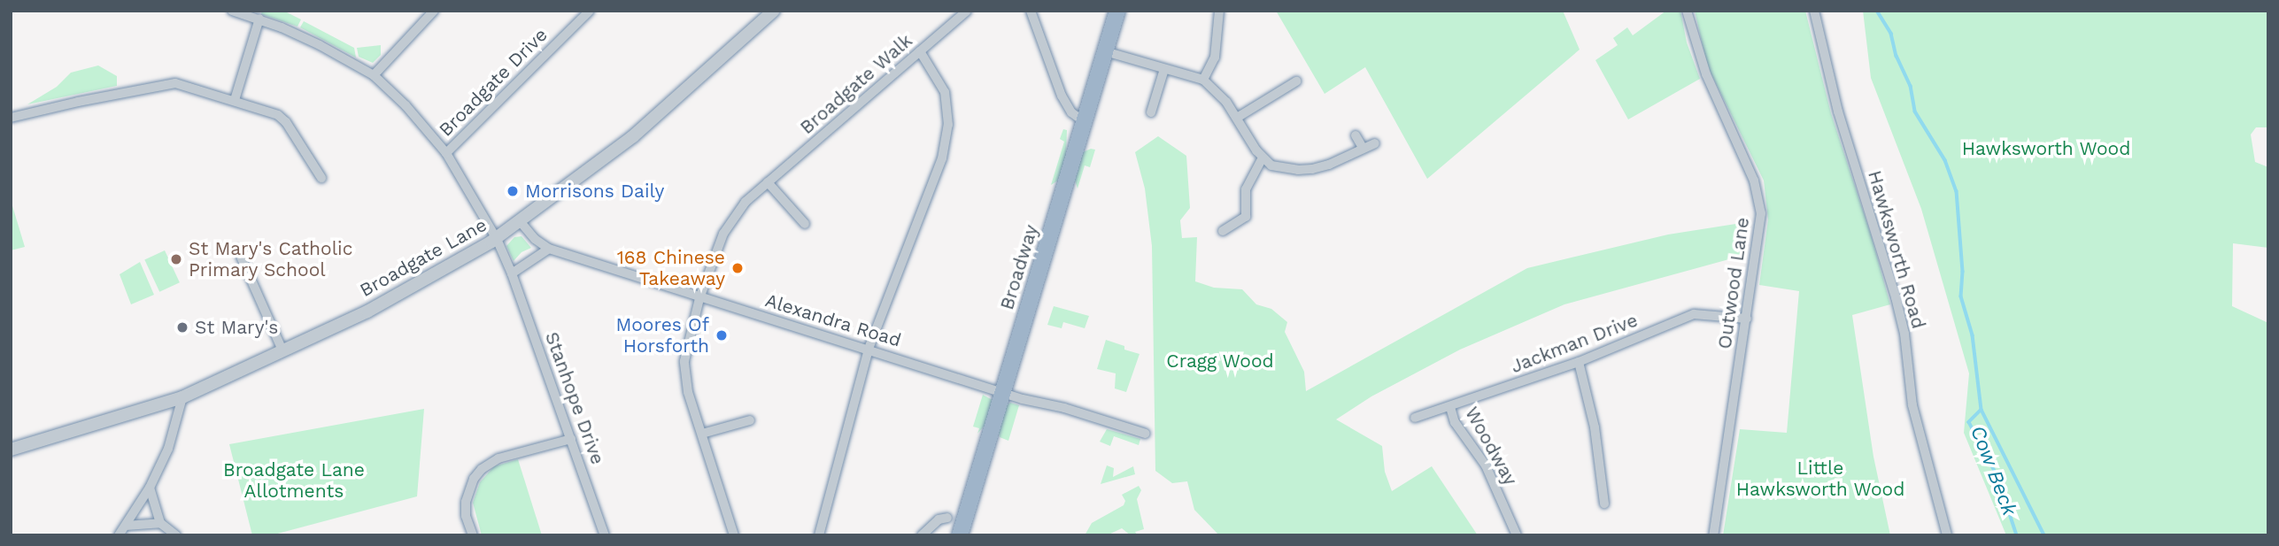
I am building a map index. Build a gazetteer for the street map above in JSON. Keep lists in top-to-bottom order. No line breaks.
{"streets":{"highway":["Broadway"],"street":["Broadgate Drive","Broadgate Walk","Hawksworth Road","Broadgate Lane","Outwood Lane","Alexandra Road","Jackman Drive","Stanhope Drive","Woodway"]},"crossings":[["Broadgate Drive","Stanhope Drive"],["Broadgate Walk","Alexandra Road"],["Broadgate Lane","Alexandra Road"],["Broadgate Lane","Stanhope Drive"],["Broadway","Alexandra Road"],["Outwood Lane","Jackman Drive"],["Jackman Drive","Woodway"]],"water":["Cow Beck"],"parks":["Hawksworth Wood","Cragg Wood","Little Hawksworth Wood","Broadgate Lane Allotments"],"places":["Morrisons Daily","St Mary's Catholic Primary School","168 Chinese Takeaway","St Mary's","Moores Of Horsforth"]}
